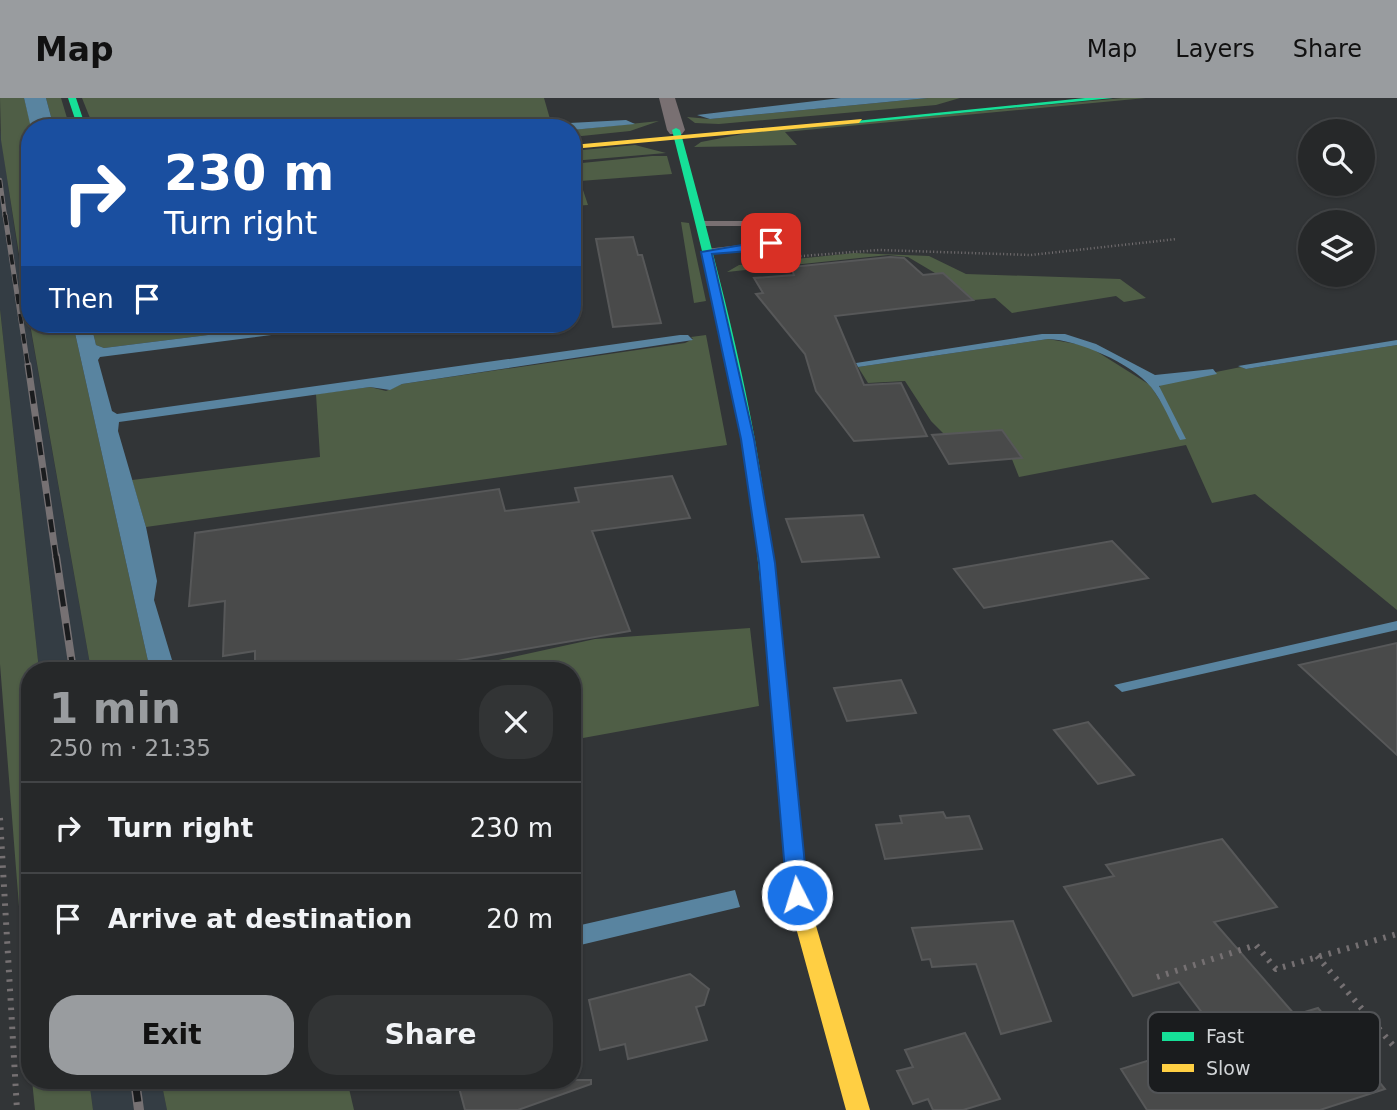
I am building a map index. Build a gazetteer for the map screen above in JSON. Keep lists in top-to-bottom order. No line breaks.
{"legend":["Fast","Slow"],"page":{"header":"Map","nav":["Map","Layers","Share"],"turn":["230 m","Turn right"],"then":"Then","heading":["1 min","250 m · 21:35"],"list":[{"name":"Turn right","value":"230 m"},{"name":"Arrive at destination","value":"20 m"}],"buttons":["Exit","Share"]}}
